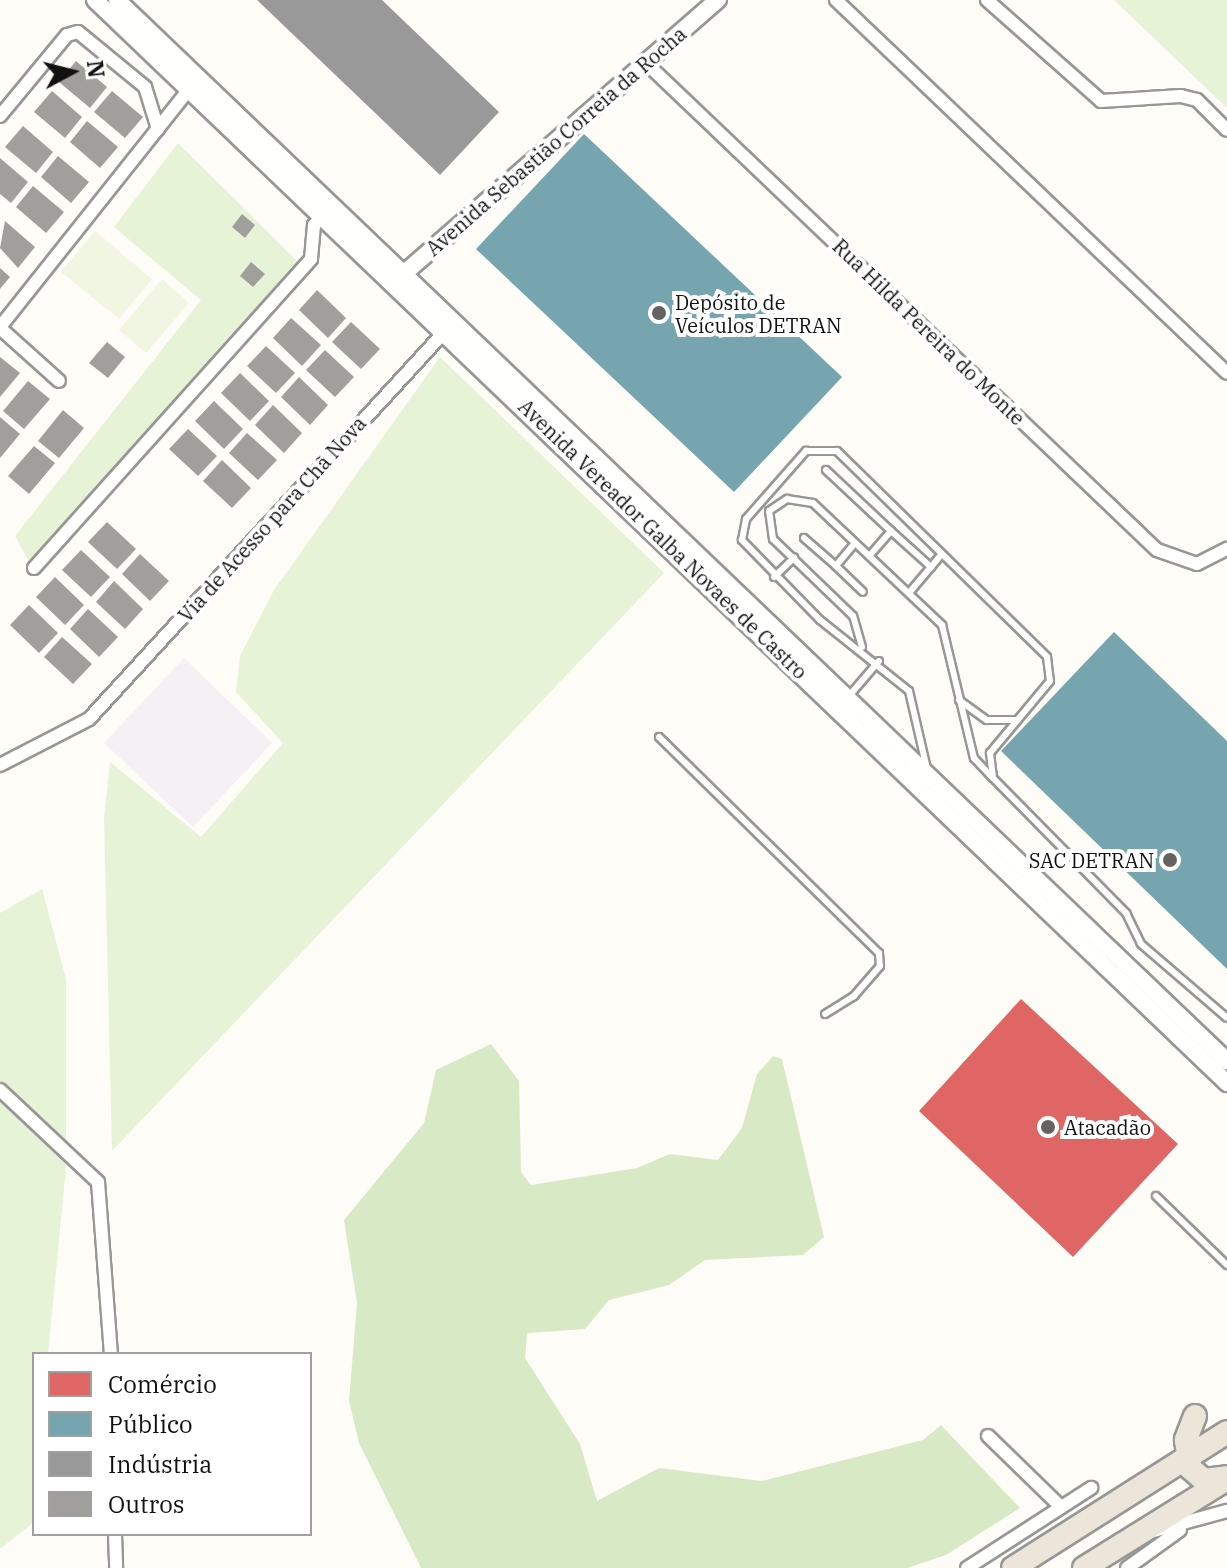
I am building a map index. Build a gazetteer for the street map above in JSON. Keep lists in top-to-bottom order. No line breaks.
{"streets":{"street":["Avenida Sebastião Correia da Rocha","Rua Hilda Pereira do Monte","Via de Acesso para Chã Nova","Avenida Vereador Galba Novaes de Castro"]},"crossings":[["Avenida Sebastião Correia da Rocha","Rua Hilda Pereira do Monte"],["Avenida Sebastião Correia da Rocha","Avenida Vereador Galba Novaes de Castro"],["Via de Acesso para Chã Nova","Avenida Vereador Galba Novaes de Castro"]],"places":["Depósito de Veículos DETRAN","SAC DETRAN","Atacadão"],"legend":["Comércio","Público","Indústria","Outros"],"north":"right"}
